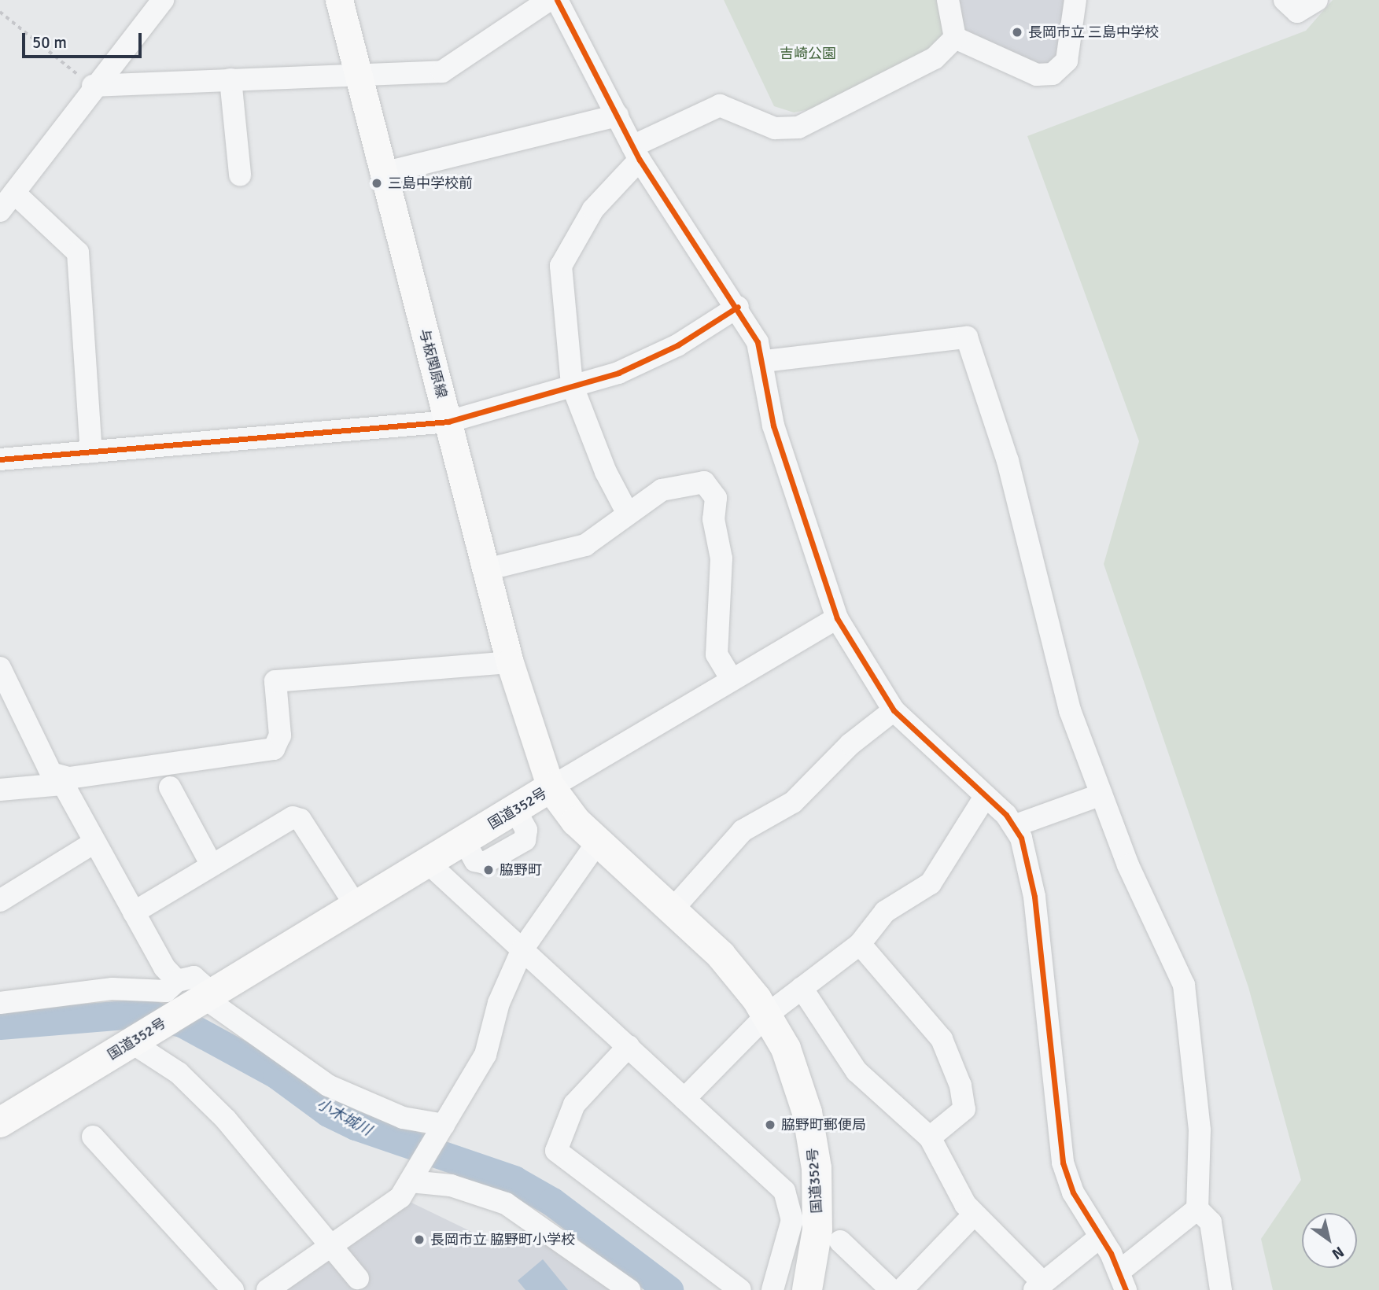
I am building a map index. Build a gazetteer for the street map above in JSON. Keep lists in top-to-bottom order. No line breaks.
{"streets":{"highway":["国道352号"],"main road":["与板関原線"]},"crossings":[["与板関原線","国道352号"]],"water":["小木城川"],"parks":["吉崎公園"],"places":["長岡市立 三島中学校","三島中学校前","脇野町","脇野町郵便局","長岡市立 脇野町小学校"],"scale_bar":"50 m","north":"bottom right"}
